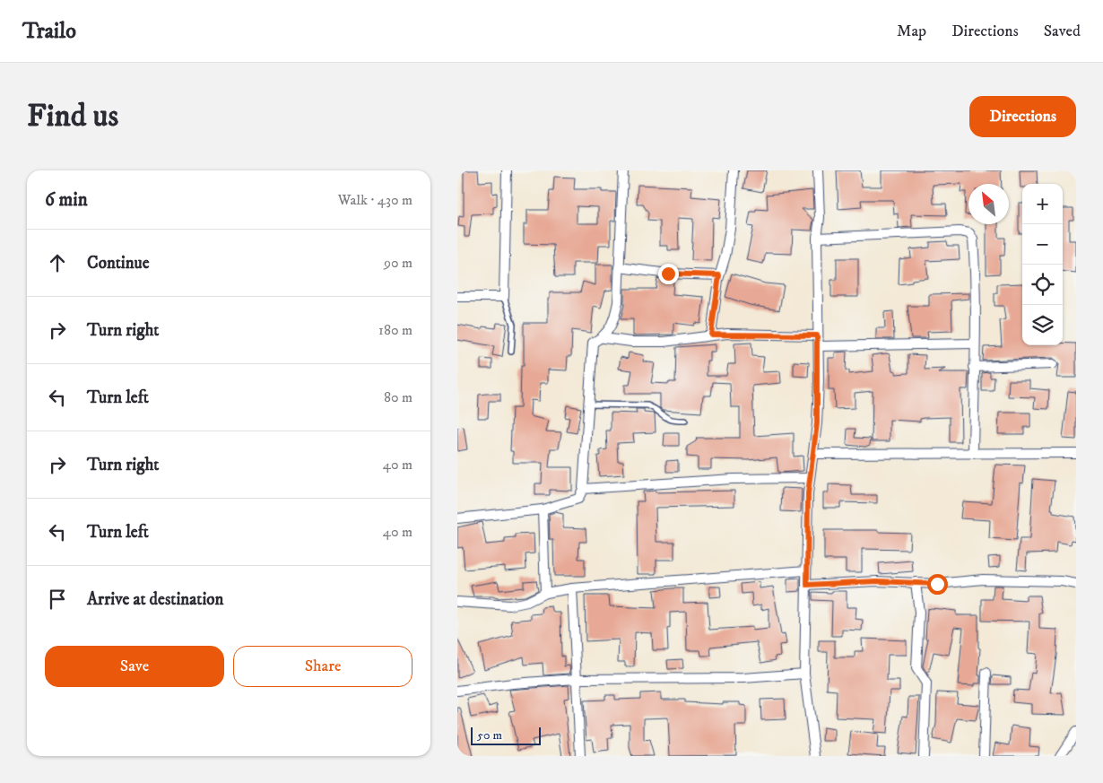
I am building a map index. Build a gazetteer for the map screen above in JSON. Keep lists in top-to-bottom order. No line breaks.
{"scale_bar":"50 m","north":"top left","page":{"header":"Trailo","nav":["Map","Directions","Saved"],"buttons":["Directions",["Save","Share"]],"title":"Find us","heading":["6 min","Walk · 430 m"],"map_buttons":["+","−"],"list":[["Continue","90 m"],["Turn right","180 m"],["Turn left","80 m"],["Turn right","40 m"],["Turn left","40 m"],"Arrive at destination"],"scale":"50 m"}}
